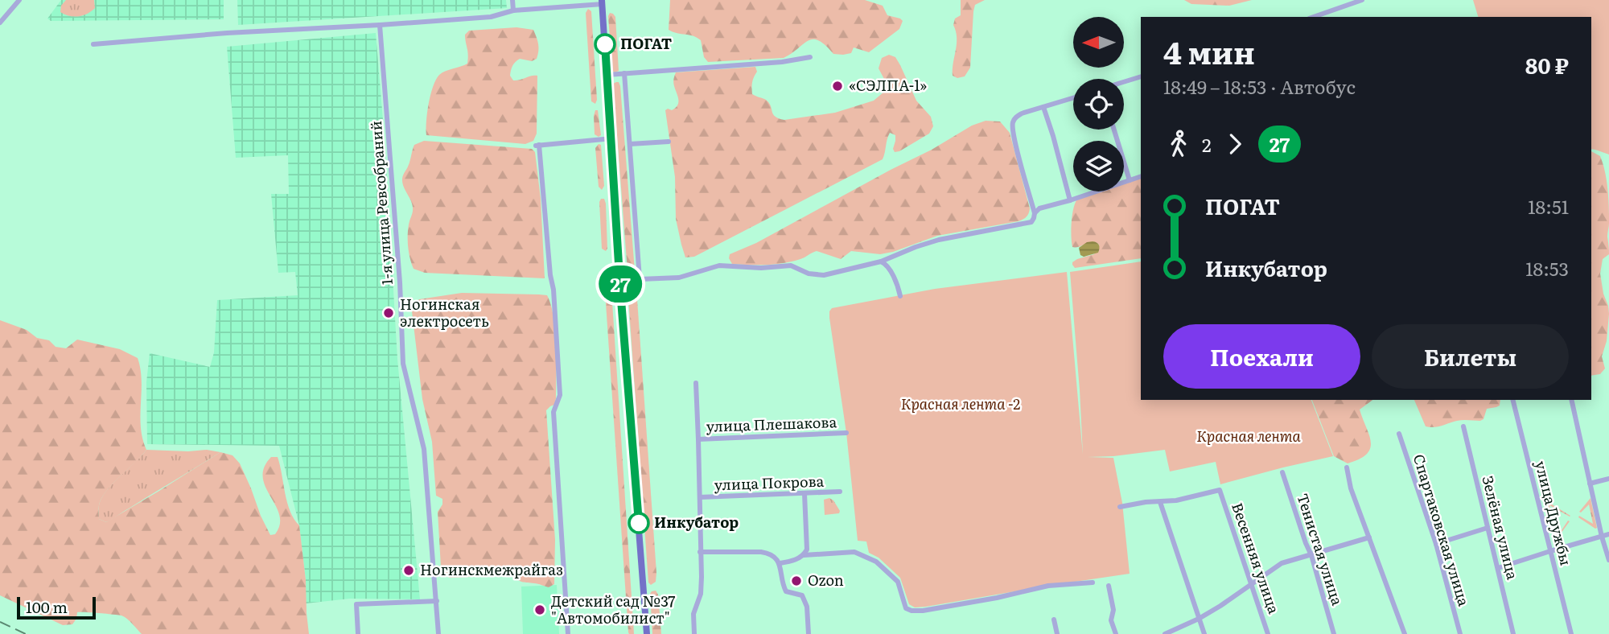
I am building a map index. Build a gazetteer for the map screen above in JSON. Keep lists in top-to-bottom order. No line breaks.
{"streets":{"street":["1-я улица Ревсобраний","улица Плешакова","улица Покрова","улица Дружбы","Зелёная улица","Спартаковская улица","Тенистая улица","Весенняя улица"]},"parks":["Красная лента -2","Красная лента"],"places":["ПОГАТ","«СЭЛПА-1»","Ногинская электросеть","Инкубатор","Ногинскмежрайгаз","Ozon","Детский сад №37 \"Автомобилист\""],"lines":["bus line 27"],"scale_bar":"100 m","north":"left","page":{"on_map":"27","heading":["4 мин","18:49 – 18:53 · Автобус","80 ₽"],"legs":["2","27"],"list":[{"name":"ПОГАТ","value":"18:51"},{"name":"Инкубатор","value":"18:53"}],"buttons":["Поехали","Билеты"],"scale":"100 m"}}
